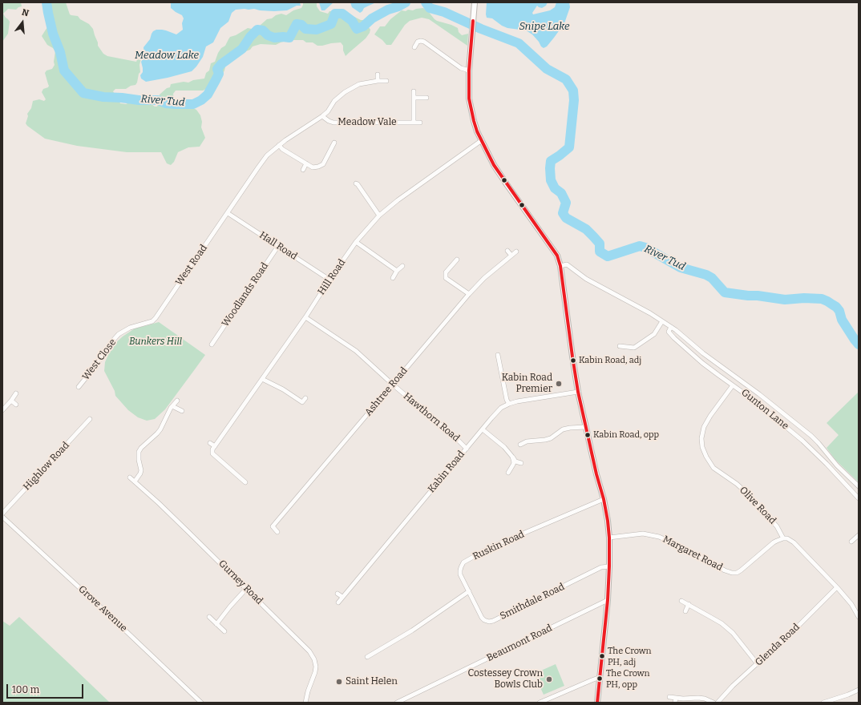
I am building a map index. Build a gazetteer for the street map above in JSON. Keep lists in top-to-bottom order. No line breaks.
{"streets":{"street":["Meadow Vale","Hall Road","West Road","Hill Road","Woodlands Road","West Close","Ashtree Road","Gunton Lane","Hawthorn Road","Highlow Road","Kabin Road","Olive Road","Ruskin Road","Margaret Road","Gurney Road","Smithdale Road","Grove Avenue","Beaumont Road","Glenda Road"]},"crossings":[["Meadow Vale","West Road"],["Hall Road","West Road"],["Hall Road","Hill Road"],["Hall Road","Woodlands Road"],["West Road","West Close"],["Hill Road","Hawthorn Road"],["Ashtree Road","Hawthorn Road"],["Gunton Lane","Olive Road"],["Hawthorn Road","Kabin Road"],["Olive Road","Margaret Road"],["Ruskin Road","Smithdale Road"]],"water":["Snipe Lake","Meadow Lake","River Tud"],"parks":["Bunkers Hill"],"places":["Kabin Road, adj","Kabin Road Premier","Kabin Road, opp","The Crown PH, adj","The Crown PH, opp","Costessey Crown Bowls Club","Saint Helen"],"scale_bar":"100 m","north":"top"}
